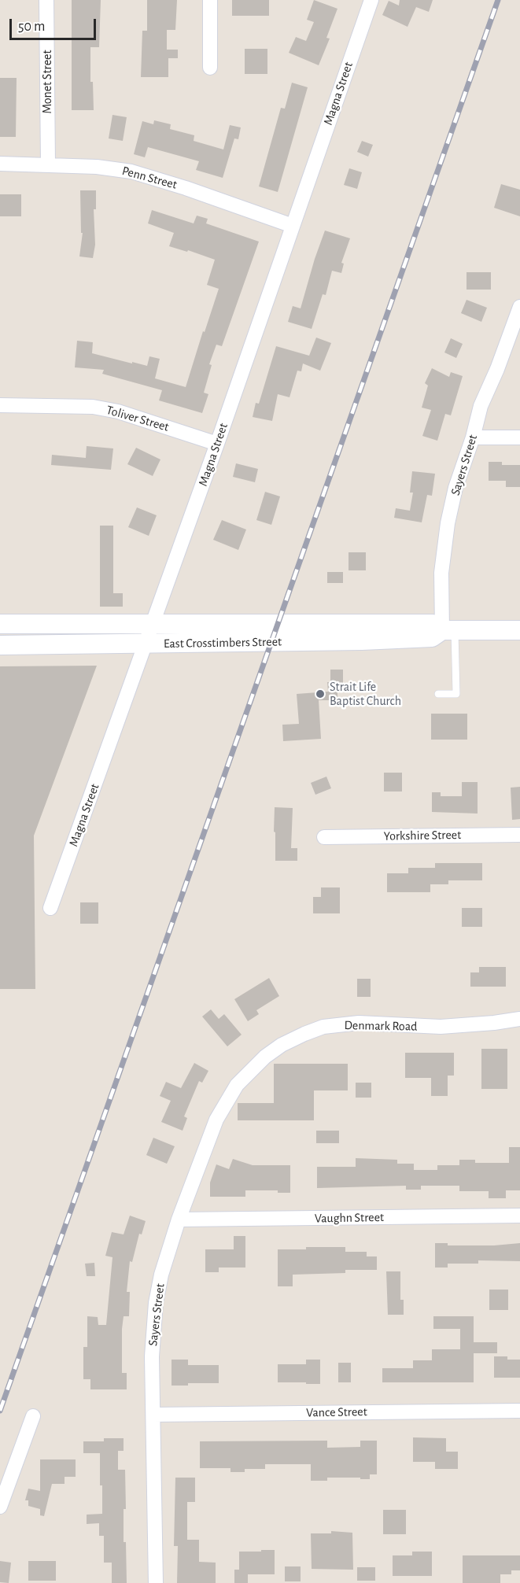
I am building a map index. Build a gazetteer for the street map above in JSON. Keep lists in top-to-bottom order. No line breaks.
{"streets":{"main road":["East Crosstimbers Street"],"street":["Monet Street","Magna Street","Penn Street","Toliver Street","Sayers Street","Yorkshire Street","Denmark Road","Vaughn Street","Vance Street"]},"crossings":[["Monet Street","Penn Street"],["Magna Street","Penn Street"],["Magna Street","Toliver Street"],["Magna Street","East Crosstimbers Street"],["Sayers Street","East Crosstimbers Street"],["Sayers Street","Denmark Road"],["Sayers Street","Vaughn Street"],["Sayers Street","Vance Street"]],"places":["Strait Life Baptist Church"],"scale_bar":"50 m"}
